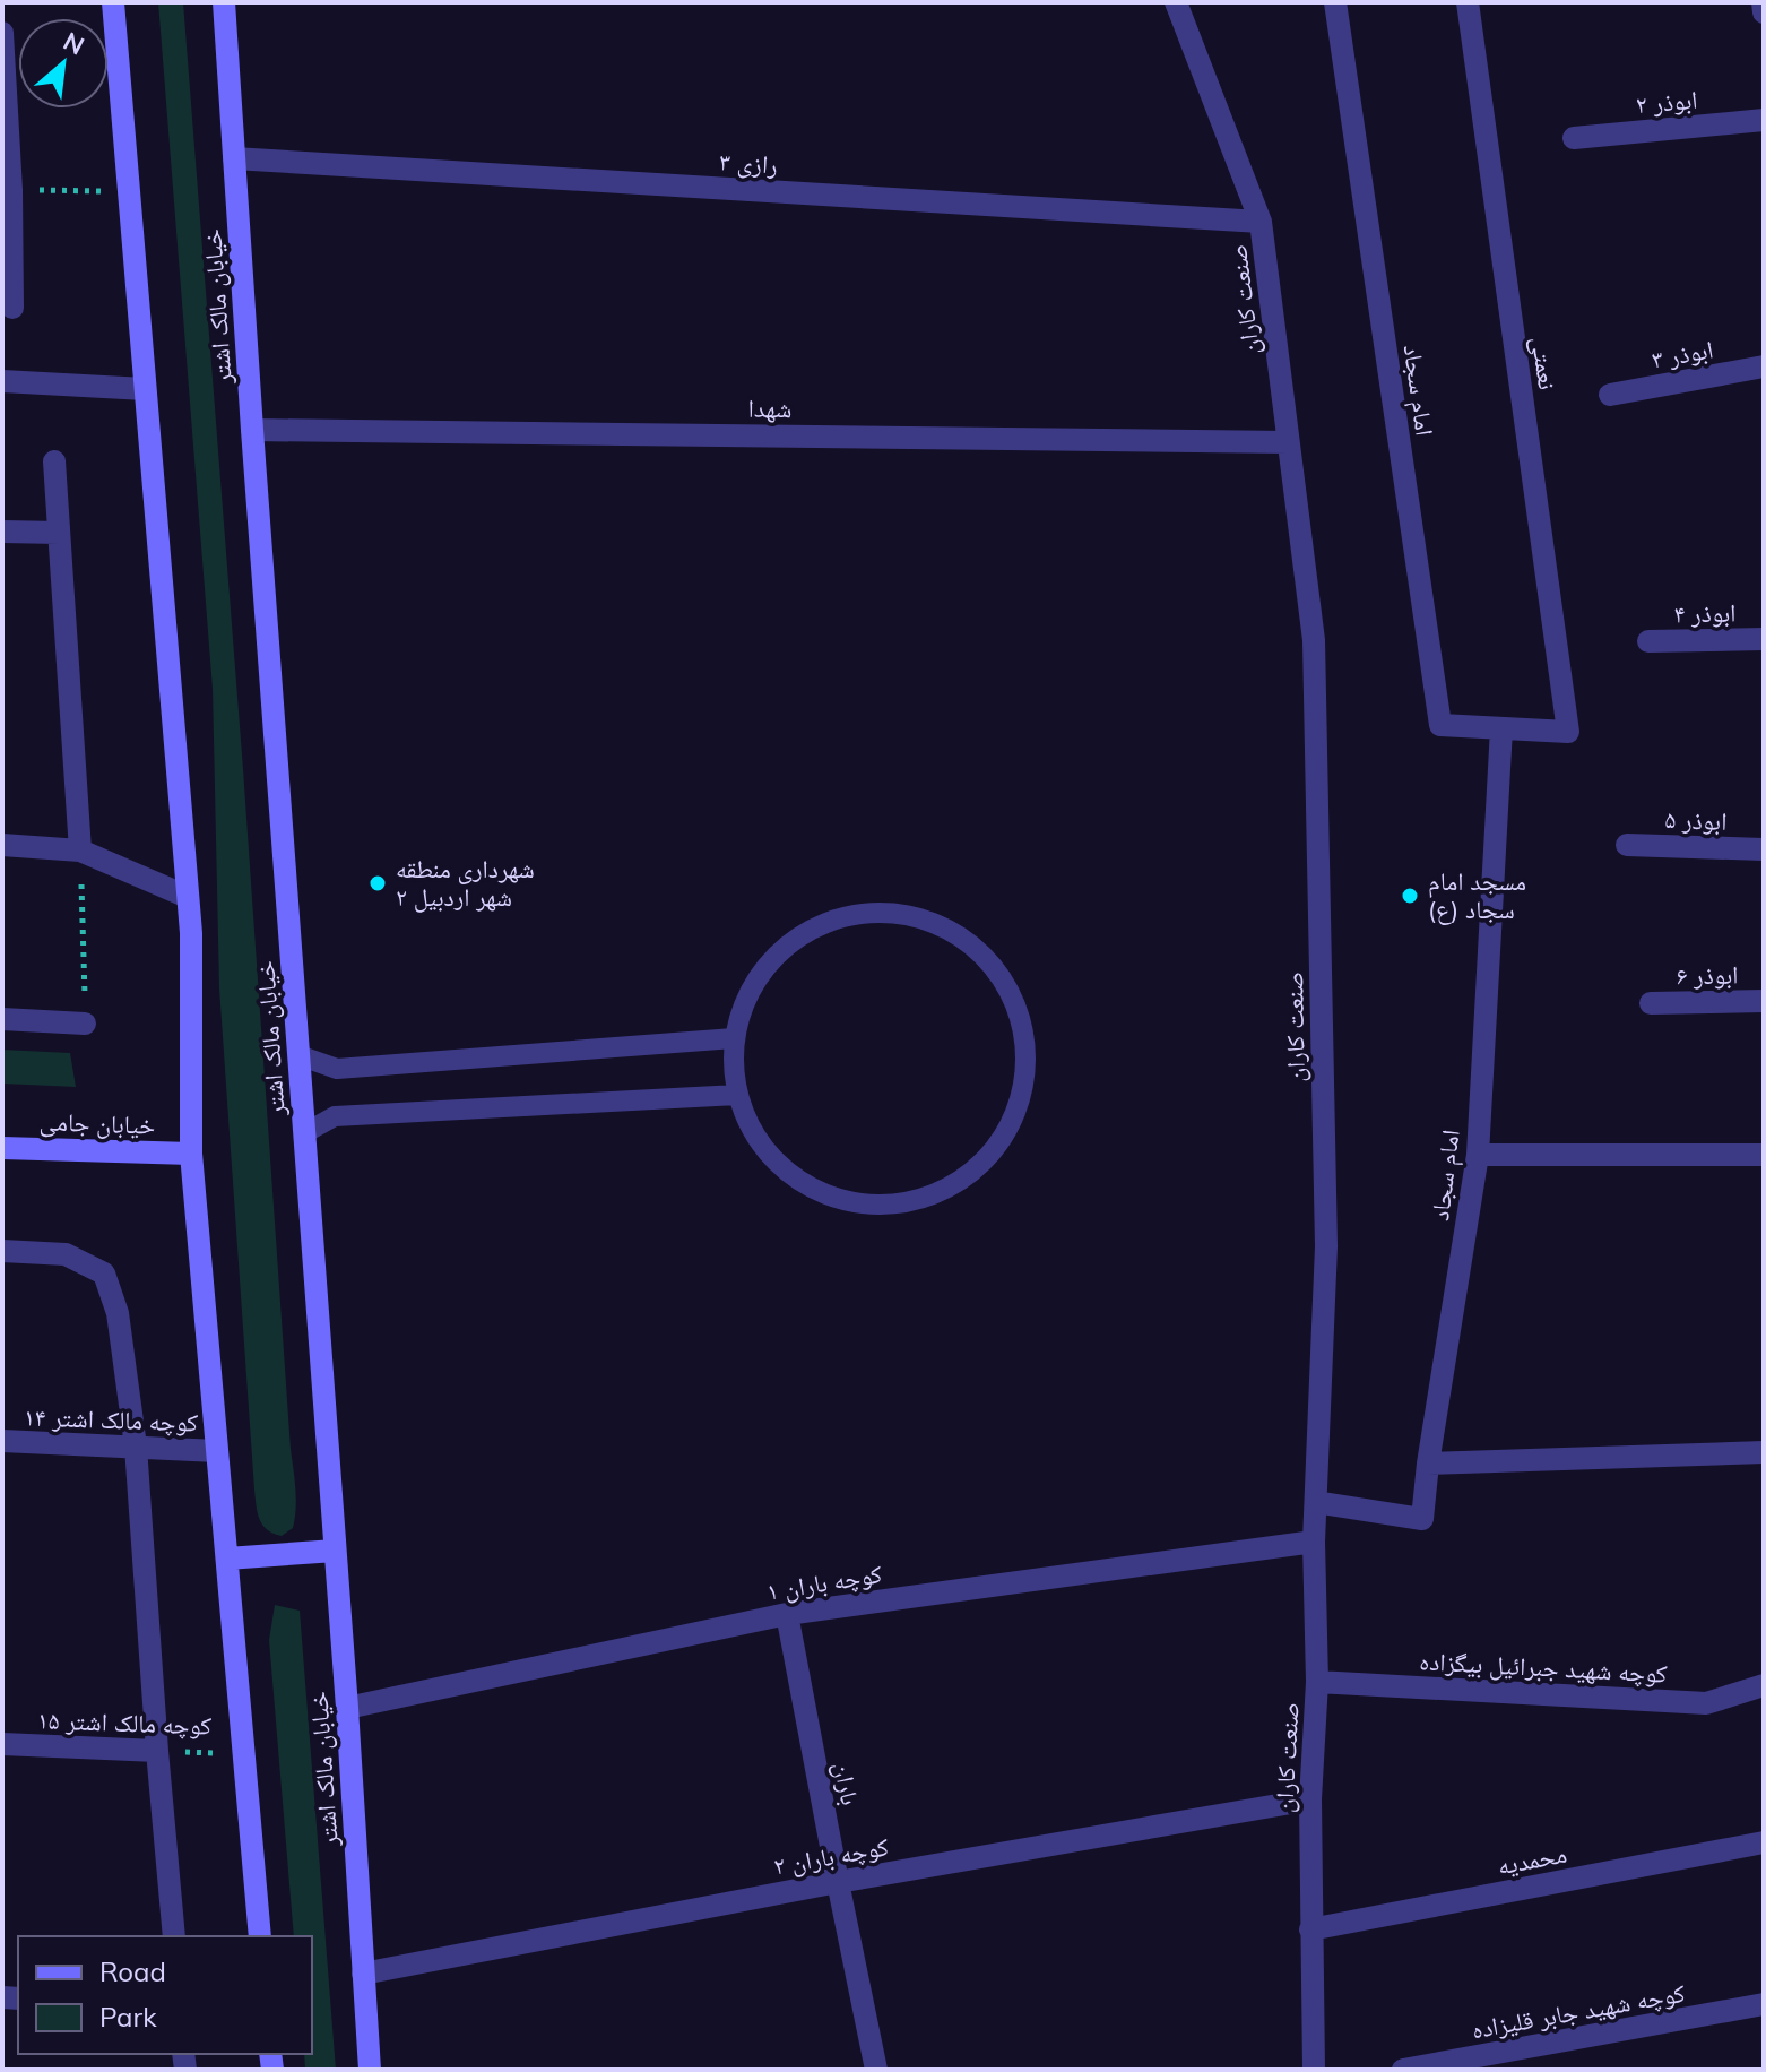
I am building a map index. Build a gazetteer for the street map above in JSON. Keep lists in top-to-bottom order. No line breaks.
{"streets":{"main road":["خیابان مالک اشتر","خیابان جامی"],"street":["ابوذر ۲","رازی ۳","صنعت کاران","ابوذر ۳","نعمتی","امام سجاد","شهدا","ابوذر ۴","ابوذر ۵","ابوذر ۶","کوچه مالک اشتر ۱۴","کوچه باران ۱","کوچه شهید جبرائیل بیگزاده","کوچه مالک اشتر ۱۵","باران","کوچه باران ۲","محمدیه","کوچه شهید جابر قلیزاده"]},"crossings":[["رازی ۳","صنعت کاران"],["رازی ۳","خیابان مالک اشتر"],["صنعت کاران","امام سجاد"],["صنعت کاران","شهدا"],["صنعت کاران","کوچه باران ۱"],["صنعت کاران","کوچه شهید جبرائیل بیگزاده"],["صنعت کاران","کوچه باران ۲"],["صنعت کاران","محمدیه"],["خیابان مالک اشتر","شهدا"],["خیابان مالک اشتر","کوچه باران ۱"],["خیابان مالک اشتر","کوچه باران ۲"],["نعمتی","امام سجاد"],["کوچه باران ۱","باران"],["باران","کوچه باران ۲"]],"places":["شهرداری منطقه ۲ شهر اردبیل","مسجد امام سجاد (ع)"],"legend":["Road","Park"],"north":"top right"}
